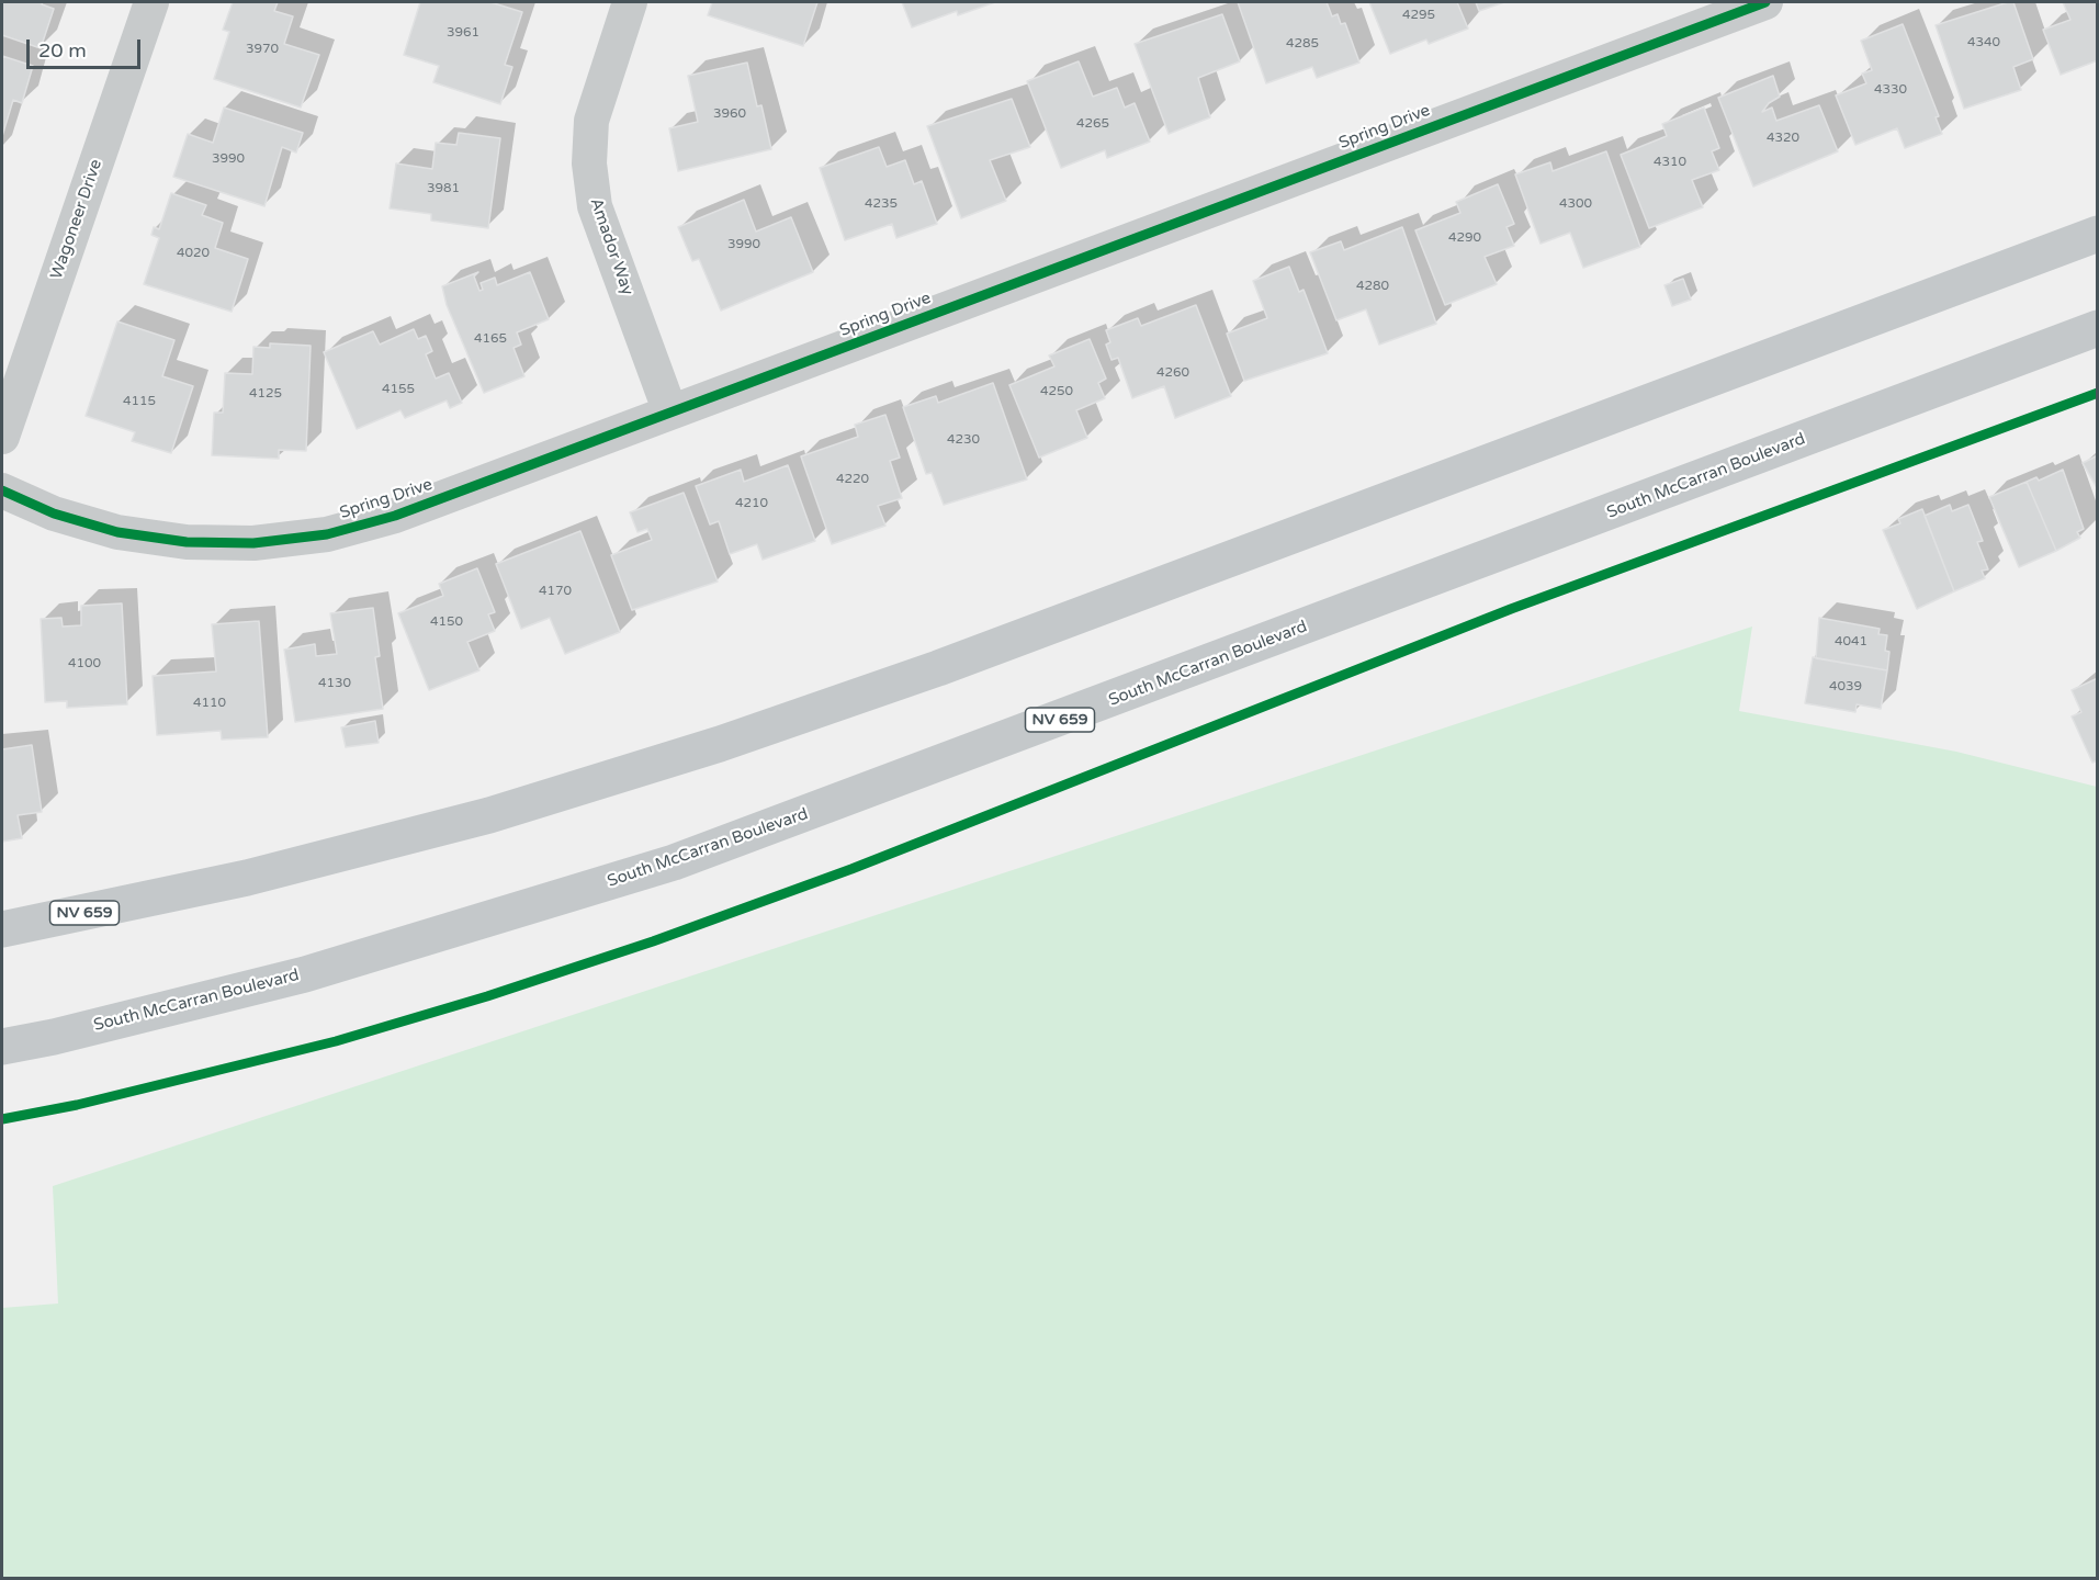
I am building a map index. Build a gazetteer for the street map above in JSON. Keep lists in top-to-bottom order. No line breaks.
{"streets":{"main road":["South McCarran Boulevard","NV 659"],"street":["Spring Drive","Wagoneer Drive","Amador Way"]},"crossings":[["Spring Drive","Amador Way"]],"house_numbers":["4295","3961","4340","4285","3970","4330","3960","4265","4320","3990","4310","3981","4235","4300","4290","3990","4020","4280","4165","4260","4155","4250","4125","4115","4230","4220","4210","4170","4150","4041","4100","4130","4039","4110"],"scale_bar":"20 m"}
